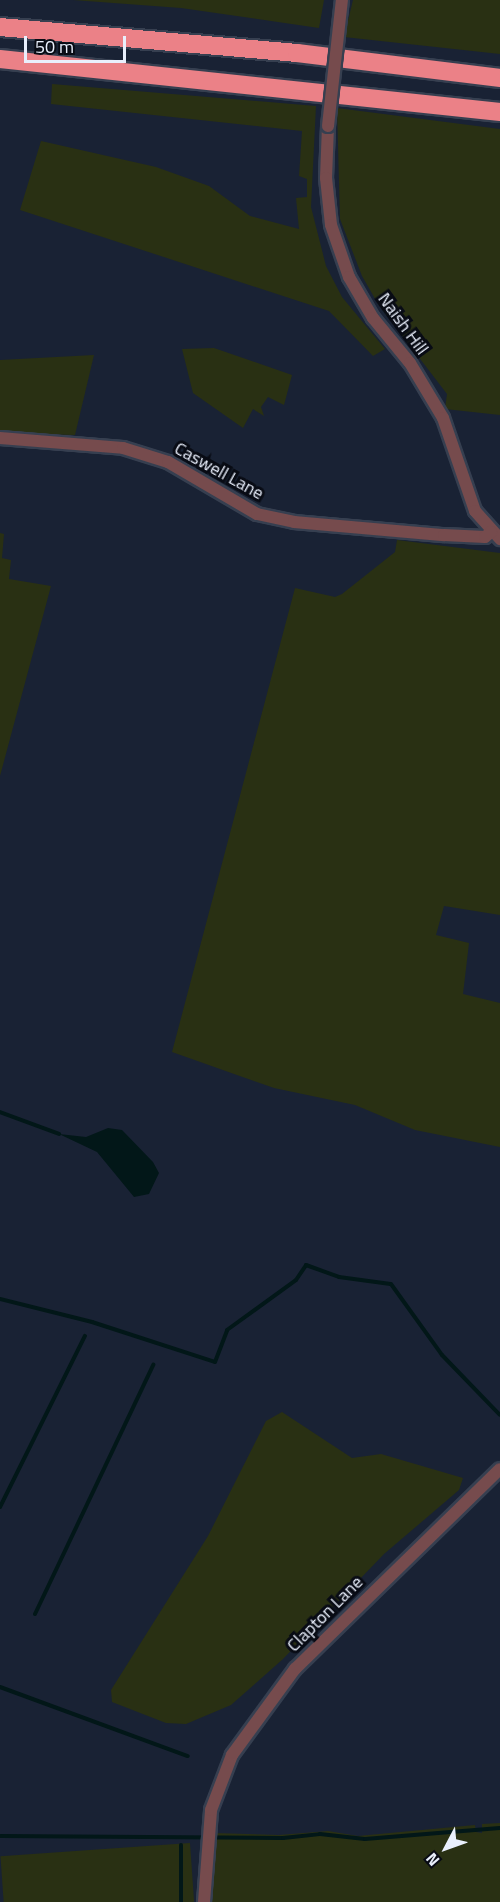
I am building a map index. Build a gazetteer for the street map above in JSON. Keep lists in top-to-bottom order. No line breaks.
{"streets":{"street":["Naish Hill","Caswell Lane","Clapton Lane"]},"crossings":[["Naish Hill","Caswell Lane"]],"scale_bar":"50 m","north":"bottom left"}
